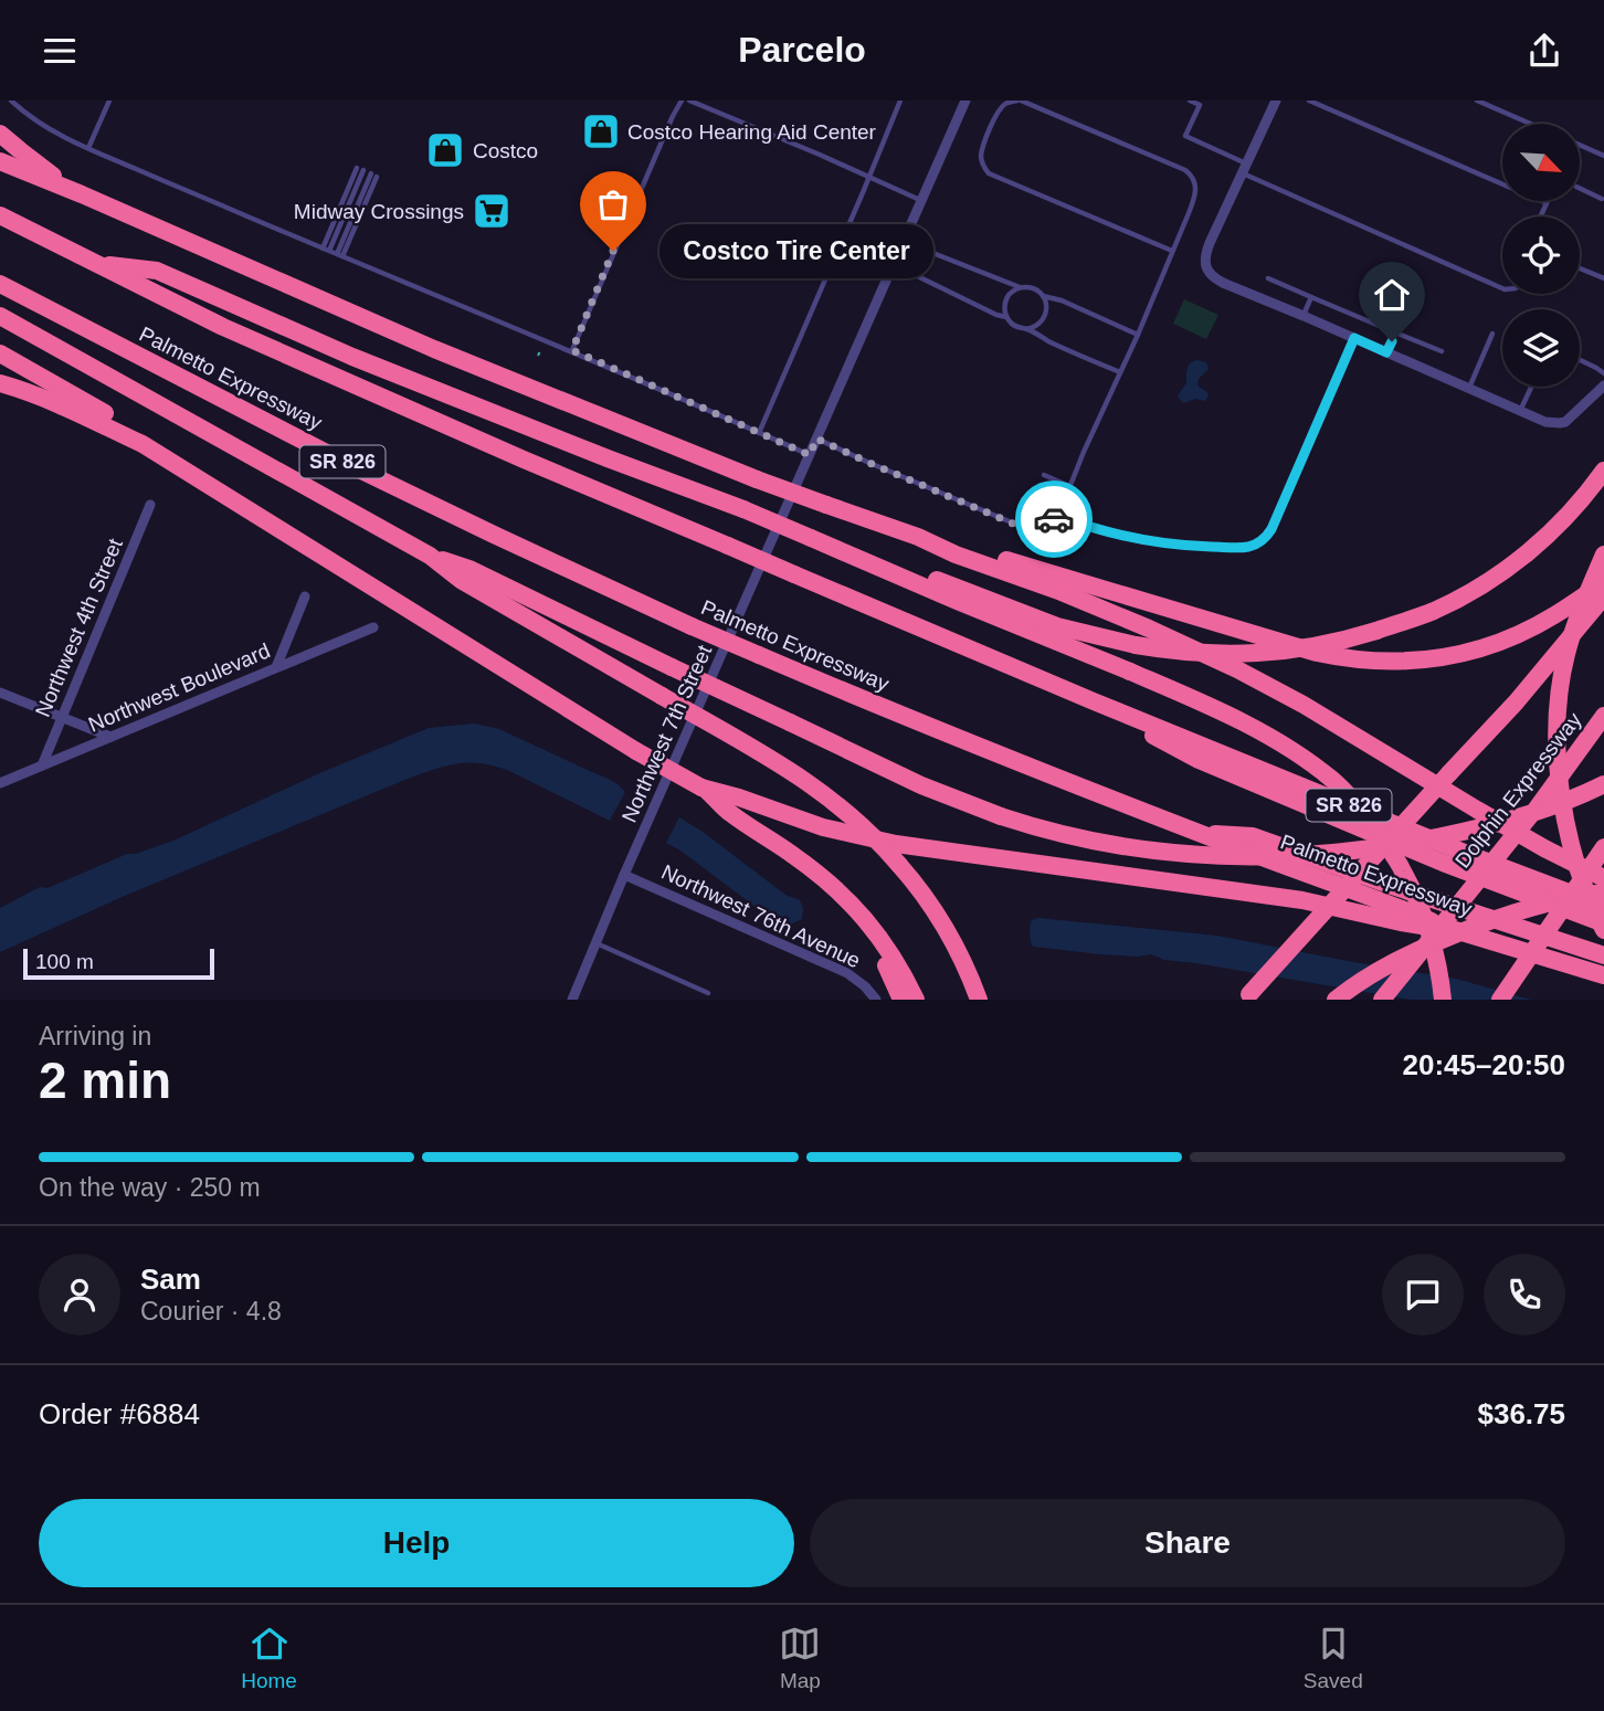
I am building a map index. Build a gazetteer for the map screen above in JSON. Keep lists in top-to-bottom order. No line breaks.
{"streets":{"highway":["Palmetto Expressway","SR 826","Dolphin Expressway"],"street":["Northwest 4th Street","Northwest Boulevard","Northwest 7th Street","Northwest 76th Avenue"]},"crossings":[["Northwest 4th Street","Northwest Boulevard"],["Northwest 7th Street","Northwest 76th Avenue"]],"places":{"shop":["Costco Hearing Aid Center","Costco"],"supermarket":["Midway Crossings"],"other":["Costco Tire Center"]},"scale_bar":"100 m","north":"bottom right","page":{"header":"Parcelo","bubble":"Costco Tire Center","scale":"100 m","heading":["2 min","Arriving in","20:45–20:50"],"panel":["Sam","Courier · 4.8","Order #6884","$36.75"],"bar":"On the way · 250 m","buttons":["Help","Share"],"tabs":["Home","Map","Saved"]}}
